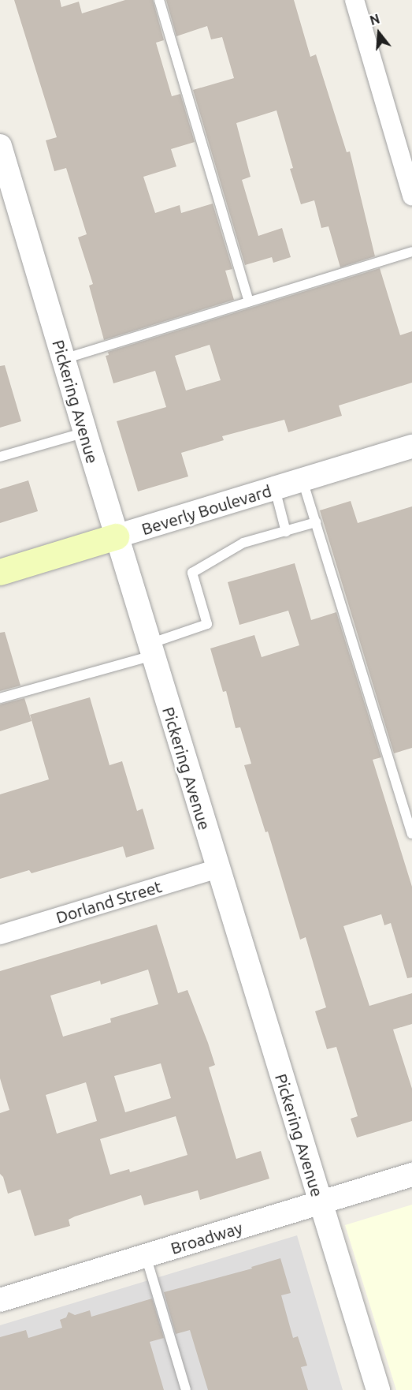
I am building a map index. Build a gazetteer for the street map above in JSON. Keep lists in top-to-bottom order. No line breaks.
{"streets":{"main road":["Beverly Boulevard"],"street":["Pickering Avenue","Dorland Street","Broadway"]},"crossings":[["Pickering Avenue","Beverly Boulevard"],["Pickering Avenue","Dorland Street"],["Pickering Avenue","Broadway"]],"north":"top"}
